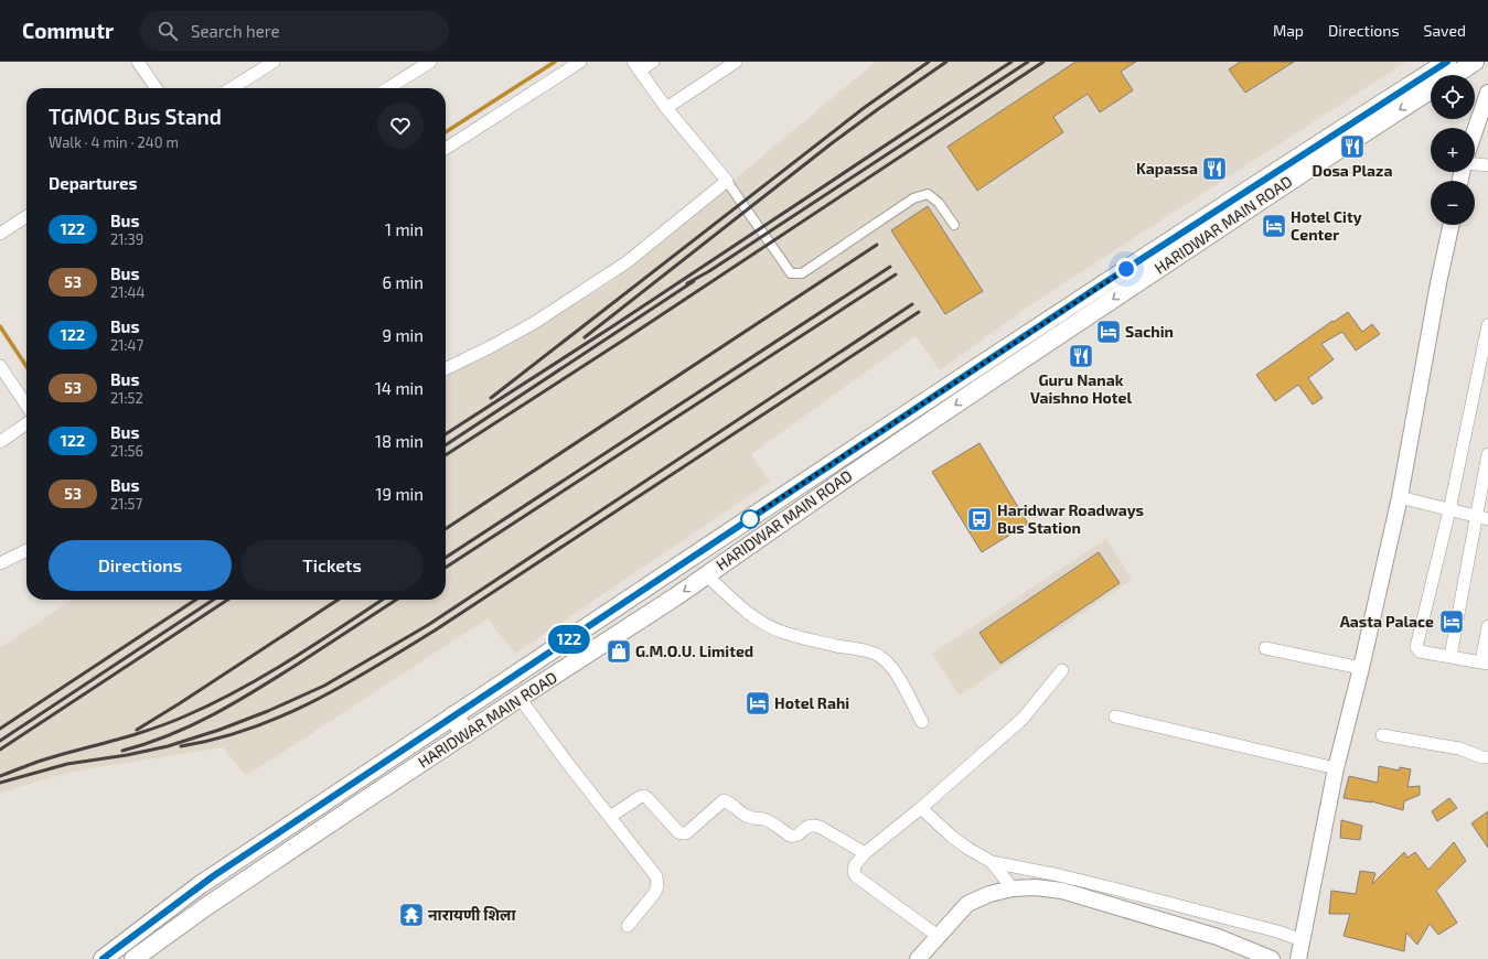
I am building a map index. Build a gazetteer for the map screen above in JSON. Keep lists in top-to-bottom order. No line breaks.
{"streets":{"main road":["HARIDWAR MAIN ROAD"]},"places":{"restaurant":["Dosa Plaza","Kapassa","Guru Nanak Vaishno Hotel"],"hotel":["Hotel City Center","Sachin","Aasta Palace","Hotel Rahi"],"bus stop":["Haridwar Roadways Bus Station"],"shop":["G.M.O.U. Limited"],"temple":["नारायणी शिला"]},"lines":["bus line 122"],"page":{"header":"Commutr","search":"Search here","nav":["Map","Directions","Saved"],"on_map":"122","map_buttons":["+","−"],"heading":[["TGMOC Bus Stand","Walk · 4 min · 240 m"],"Departures"],"list":[{"mark":"122","name":"Bus","note":"21:39","value":"1 min"},{"mark":"53","name":"Bus","note":"21:44","value":"6 min"},{"mark":"122","name":"Bus","note":"21:47","value":"9 min"},{"mark":"53","name":"Bus","note":"21:52","value":"14 min"},{"mark":"122","name":"Bus","note":"21:56","value":"18 min"},{"mark":"53","name":"Bus","note":"21:57","value":"19 min"}],"buttons":["Directions","Tickets"]}}
